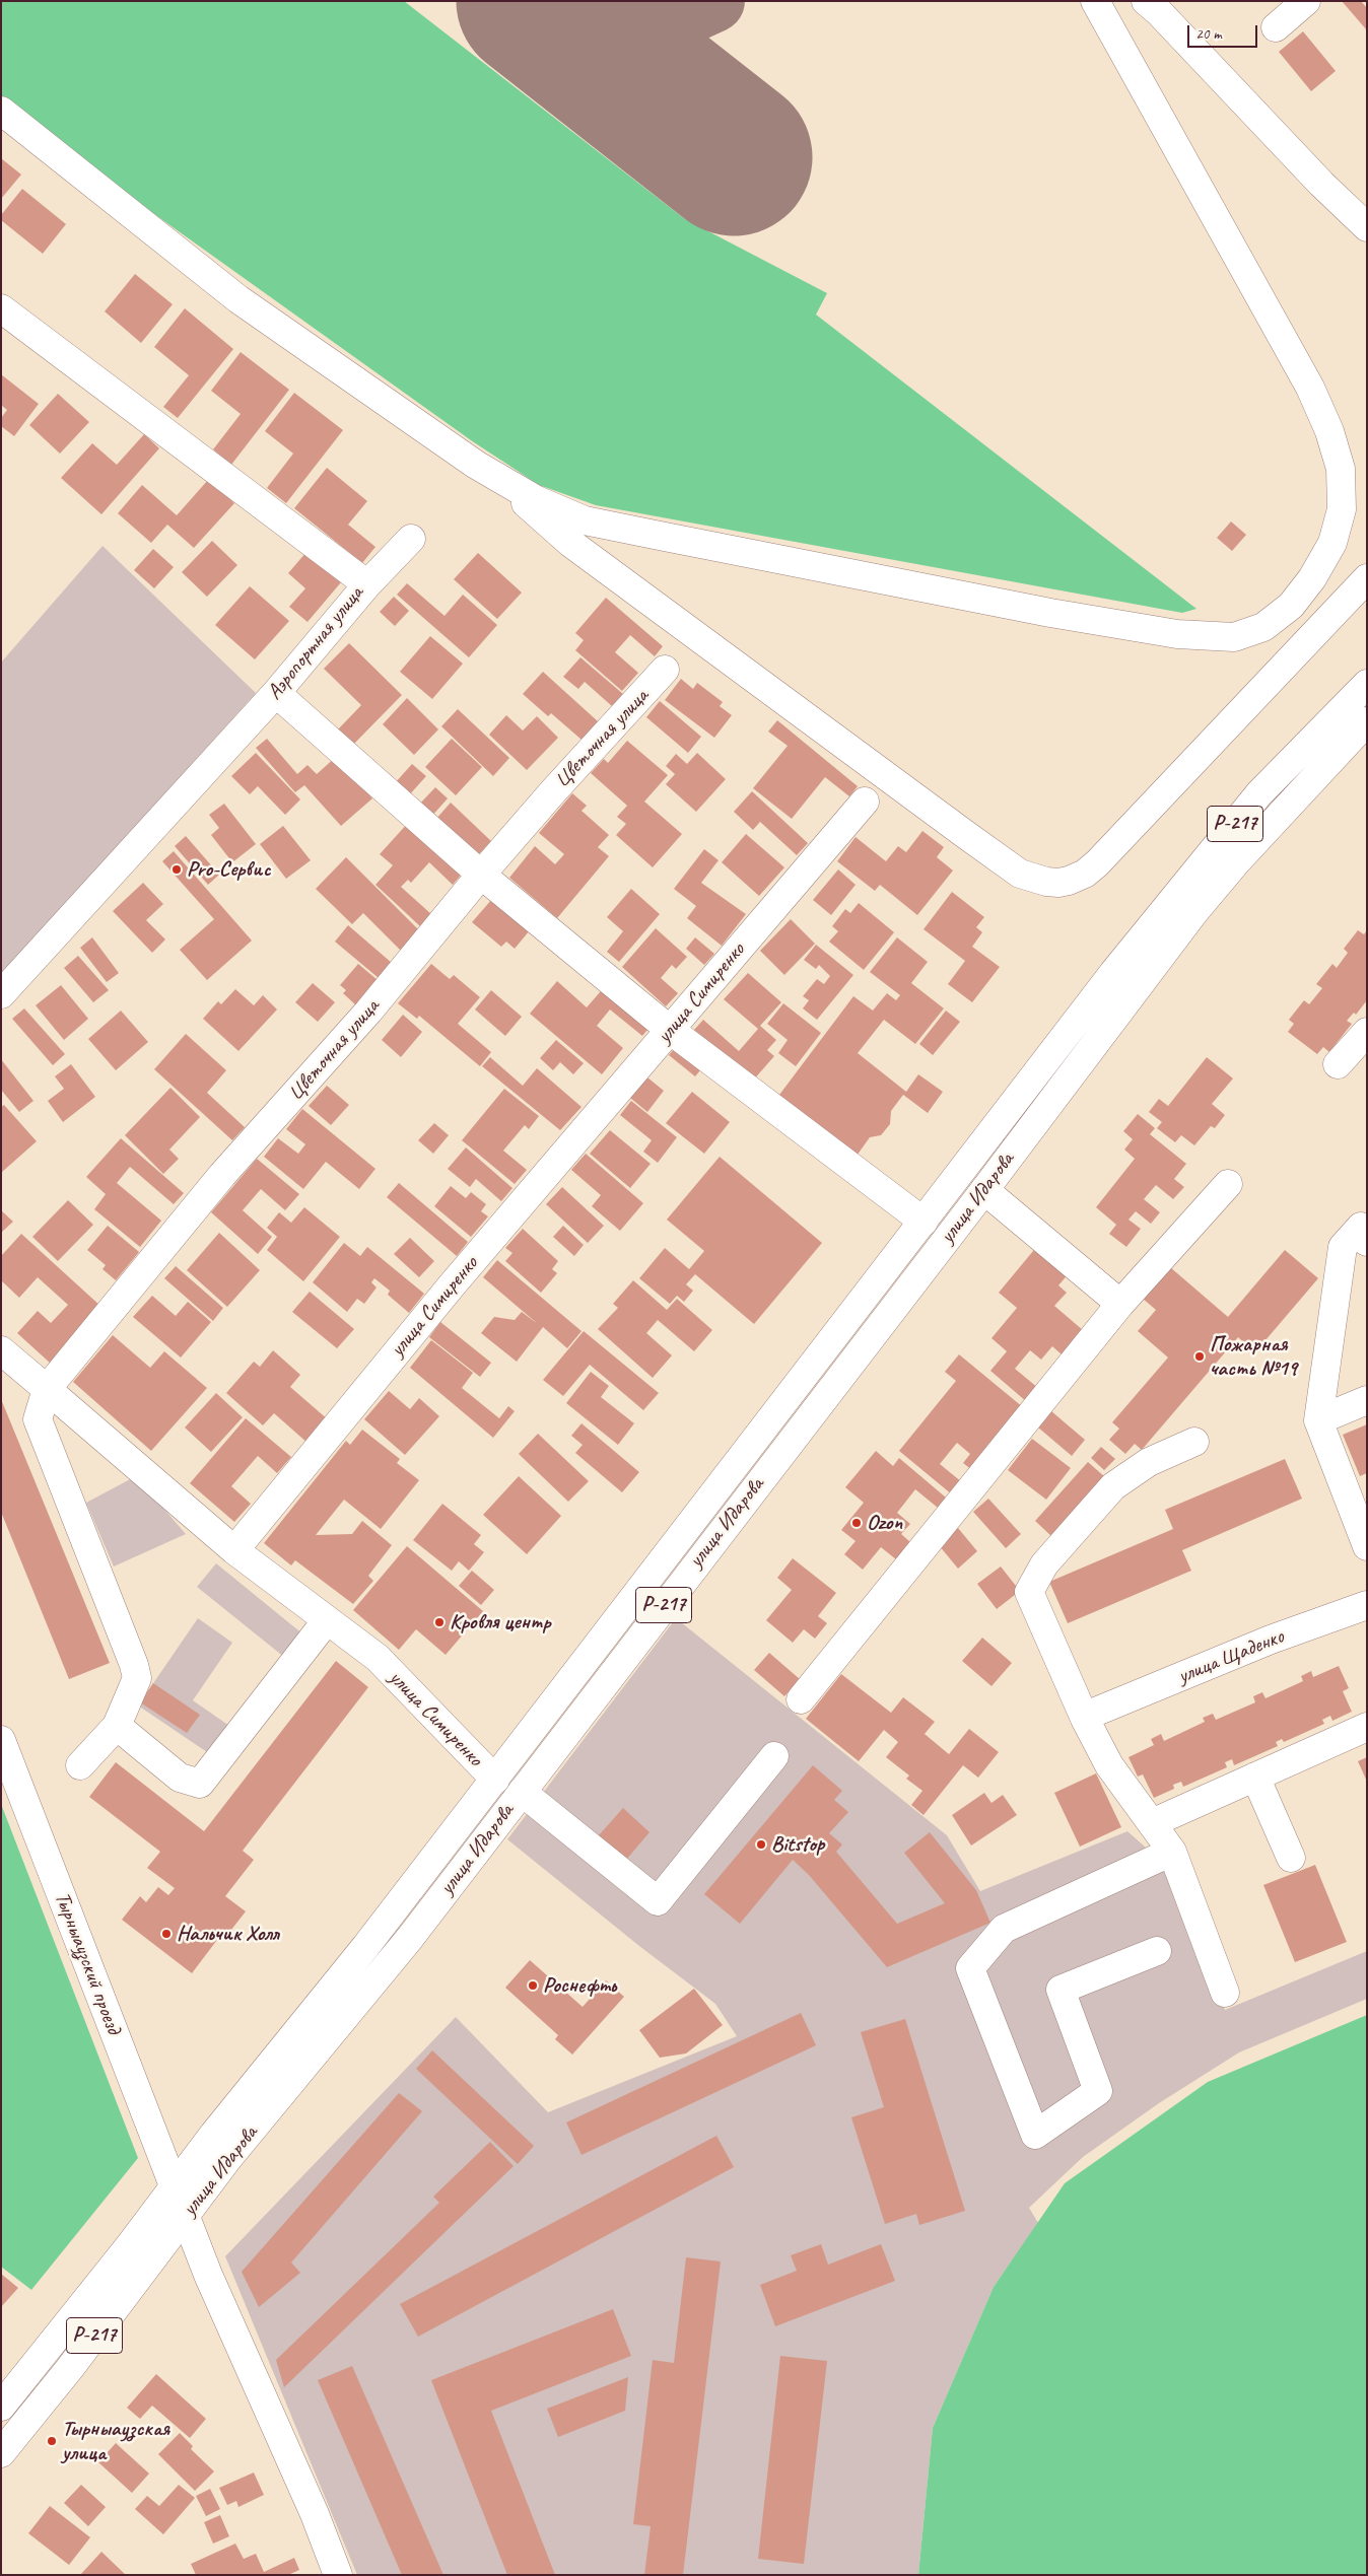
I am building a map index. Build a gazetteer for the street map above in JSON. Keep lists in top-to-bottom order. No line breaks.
{"streets":{"street":["Аэропортная улица","Цветочная улица","Р-217","улица Симиренко","улица Идарова","улица Щаденко","Тырныаузский проезд"]},"crossings":[["улица Симиренко","улица Идарова"],["улица Идарова","Тырныаузский проезд"]],"places":["Pro-Сервис","Пожарная часть №19","Ozon","Кровля центр","Bitstop","Нальчик Холл","Роснефть","Тырныаузская улица"],"scale_bar":"20 m"}
